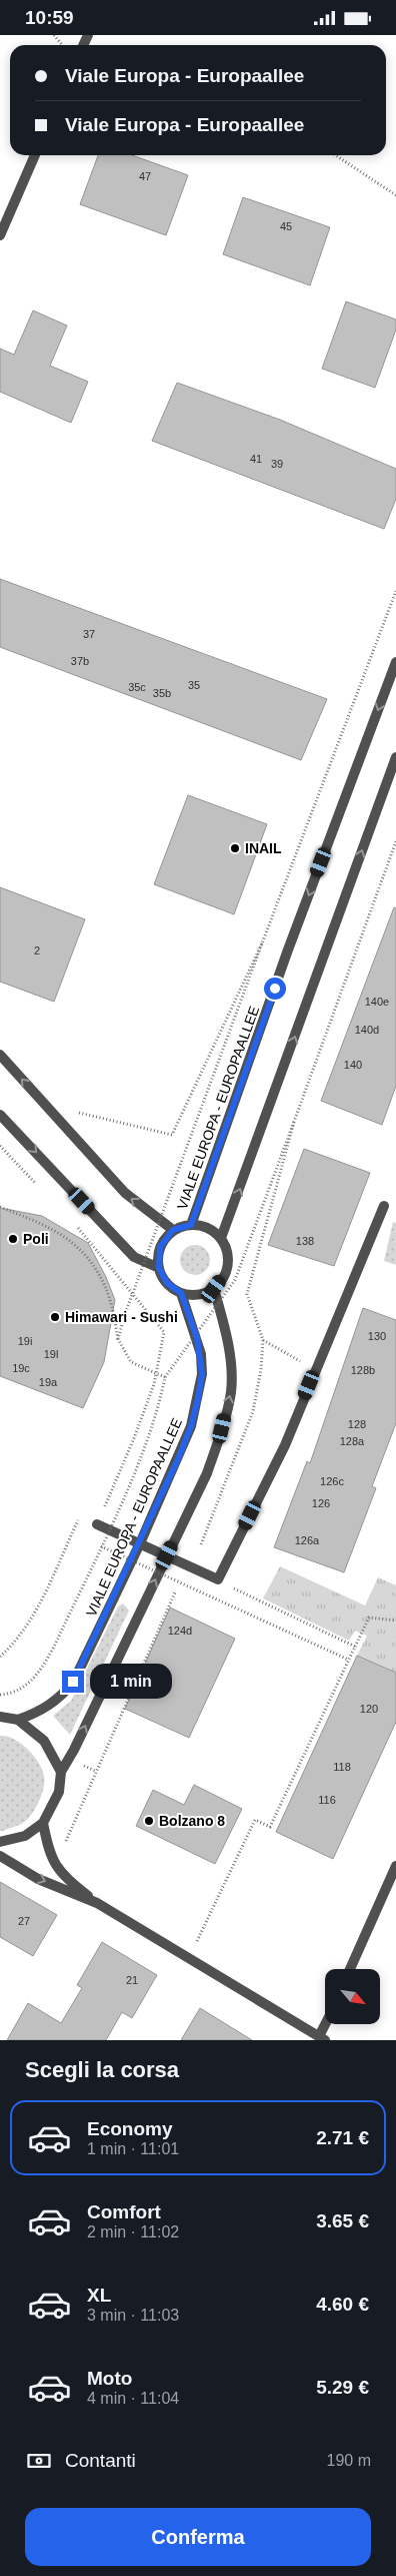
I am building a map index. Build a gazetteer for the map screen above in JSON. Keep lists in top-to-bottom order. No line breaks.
{"streets":{"street":["VIALE EUROPA - EUROPAALLEE"]},"places":["INAIL","Poli","Himawari - Sushi","Bolzano 8"],"house_numbers":["47","45","41","39","37","37b","35","35c","35b","2","140e","140d","140","138","130","19i","19l","19c","128b","19a","128","128a","126c","126","126a","124d","120","118","116","27","21"],"north":"bottom right","page":{"status":"10:59","banner":["Viale Europa - Europaallee","Viale Europa - Europaallee"],"bubble":"1 min","heading":"Scegli la corsa","list":[{"name":"Economy","note":"1 min · 11:01","value":"2.71 €"},{"name":"Comfort","note":"2 min · 11:02","value":"3.65 €"},{"name":"XL","note":"3 min · 11:03","value":"4.60 €"},{"name":"Moto","note":"4 min · 11:04","value":"5.29 €"}],"pay":["Contanti","190 m"],"buttons":"Conferma"}}
